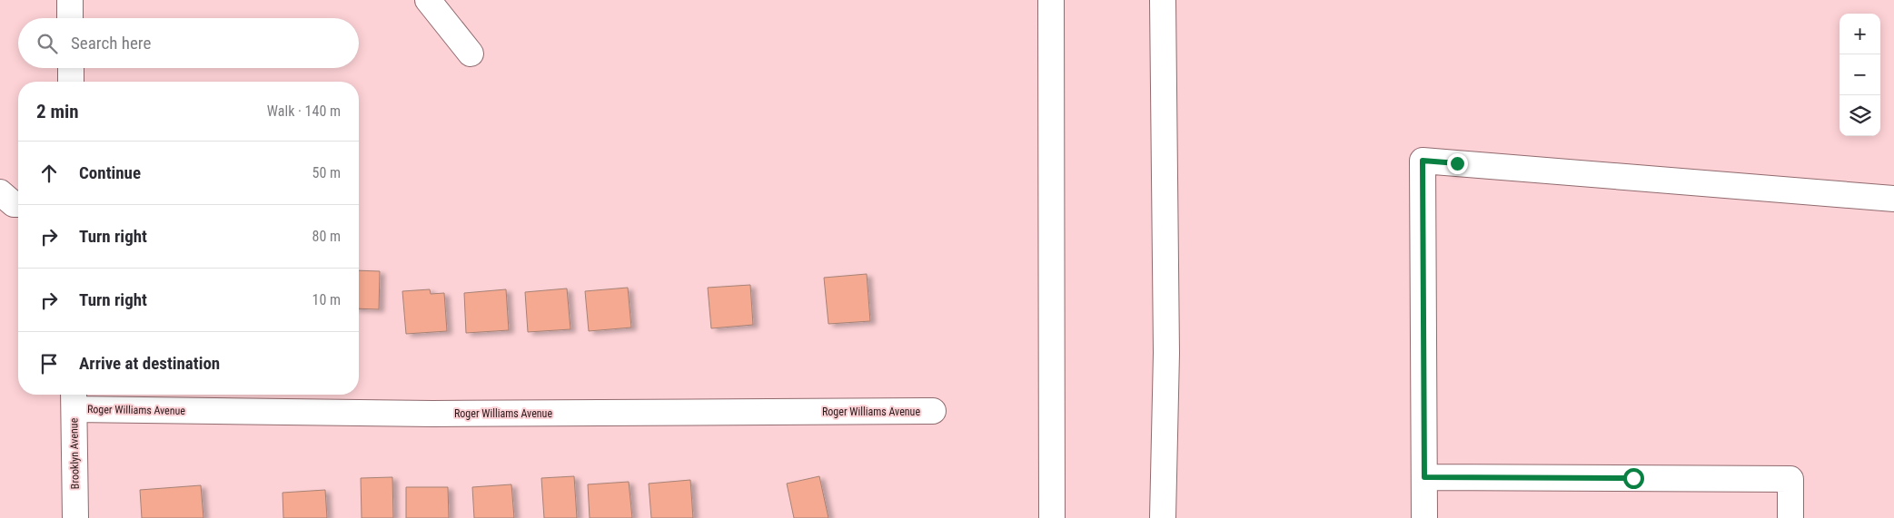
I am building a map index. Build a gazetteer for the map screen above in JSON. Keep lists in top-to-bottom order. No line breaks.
{"streets":{"main road":["Roger Williams Avenue","Brooklyn Avenue"]},"crossings":[["Roger Williams Avenue","Brooklyn Avenue"]],"page":{"map_buttons":["+","−"],"search":"Search here","heading":["2 min","Walk · 140 m"],"list":[["Continue","50 m"],["Turn right","80 m"],["Turn right","10 m"],"Arrive at destination"]}}
